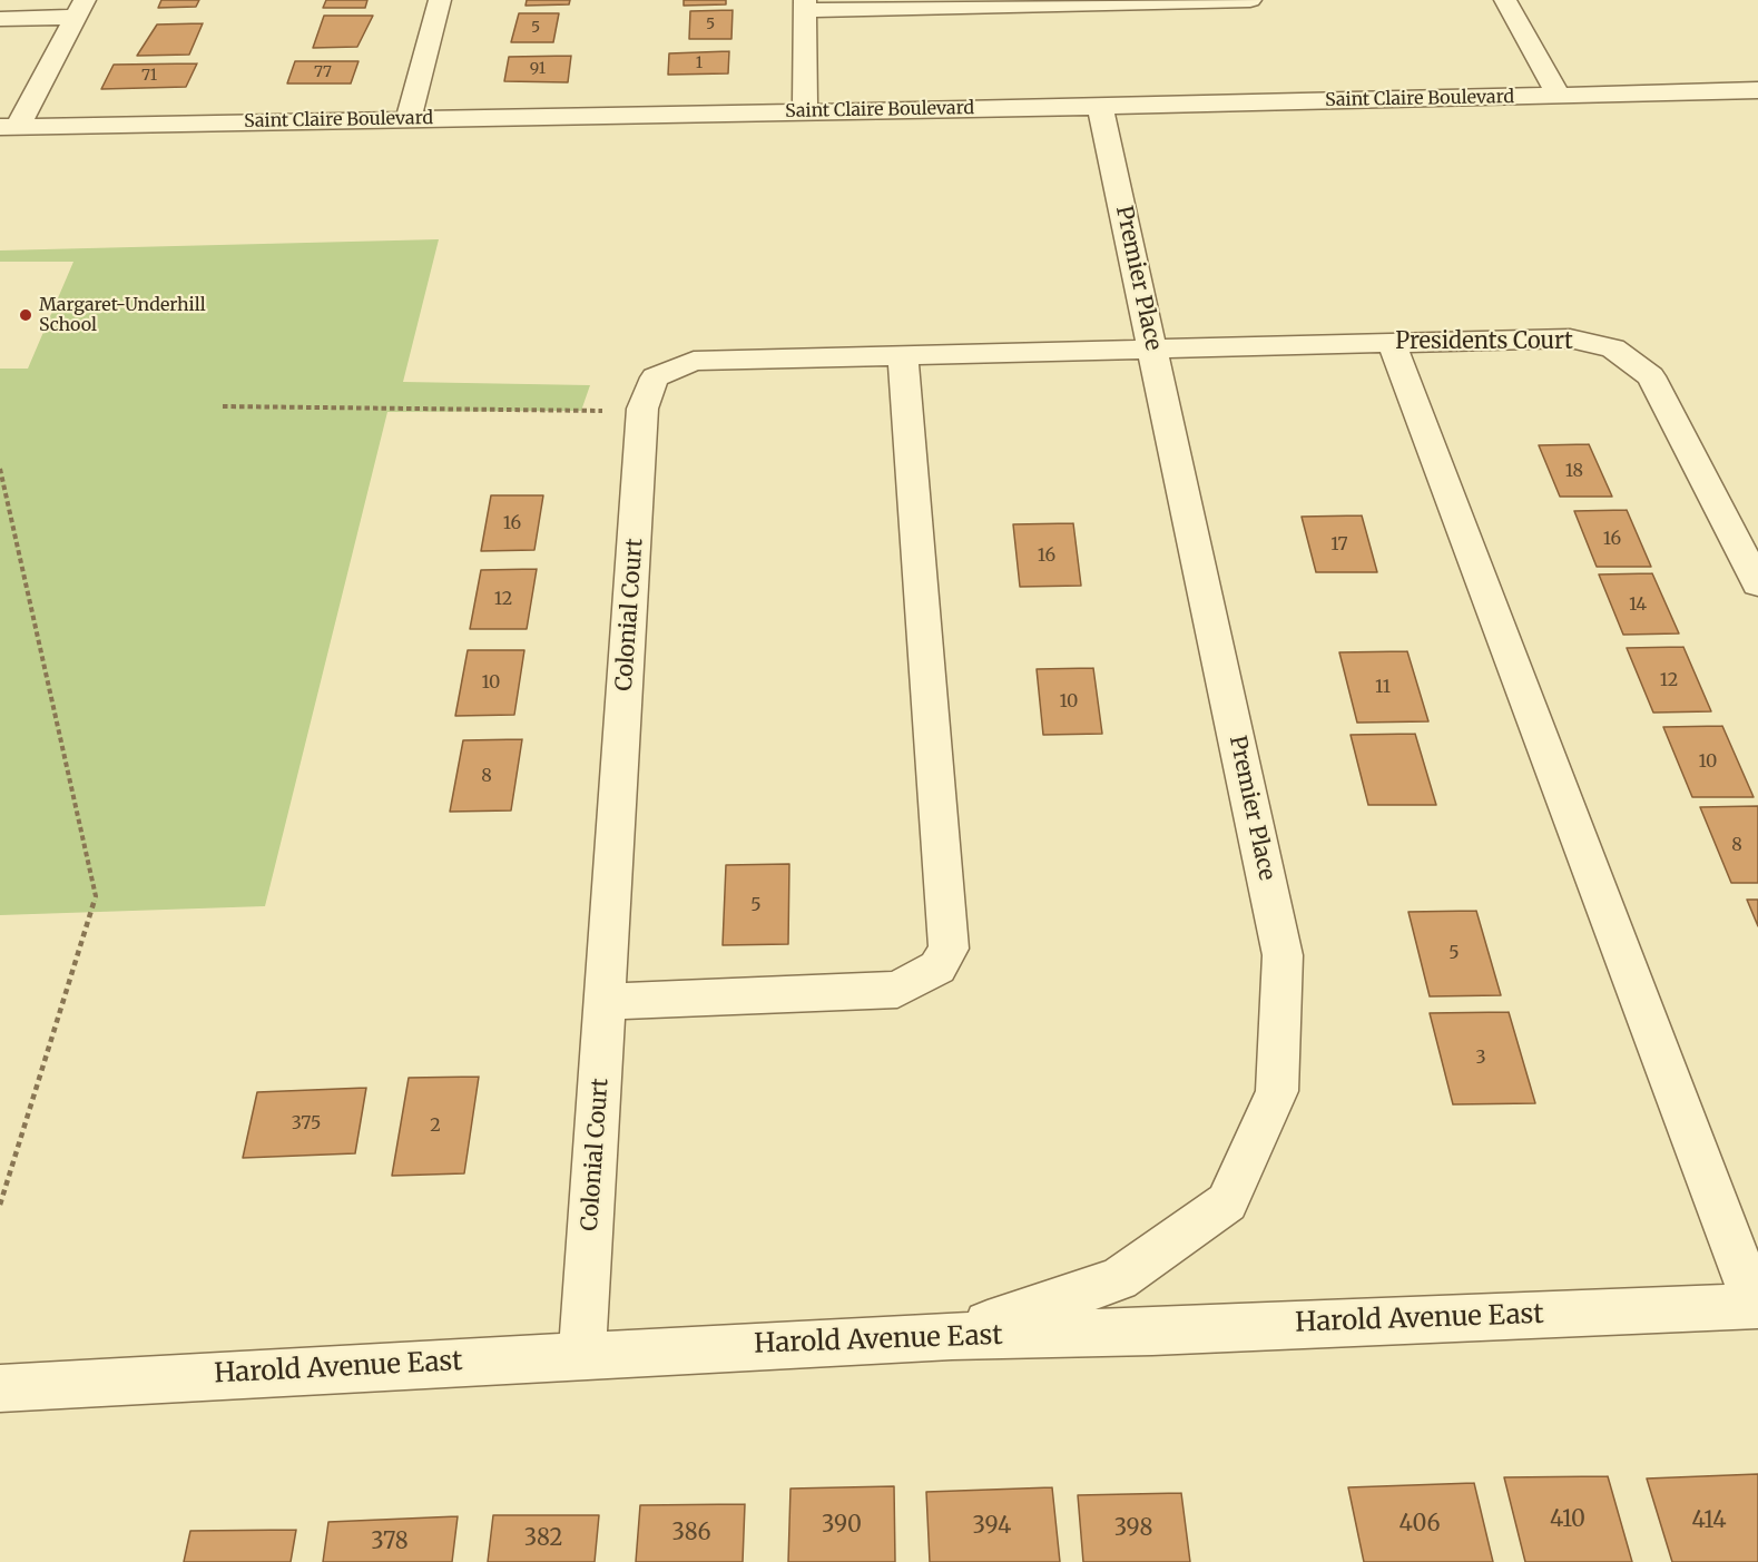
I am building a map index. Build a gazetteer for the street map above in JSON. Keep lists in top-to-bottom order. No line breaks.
{"streets":{"street":["Saint Claire Boulevard","Premier Place","Presidents Court","Colonial Court","Harold Avenue East"]},"crossings":[["Saint Claire Boulevard","Premier Place"],["Premier Place","Presidents Court"],["Premier Place","Colonial Court"],["Premier Place","Harold Avenue East"],["Presidents Court","Colonial Court"],["Colonial Court","Harold Avenue East"]],"places":["Margaret-Underhill School"],"house_numbers":["5","5","1","91","77","71","18","16","16","17","16","12","14","12","10","11","10","10","8","8","5","5","3","375","2","410","414","406","390","394","398","386","382","378"]}
